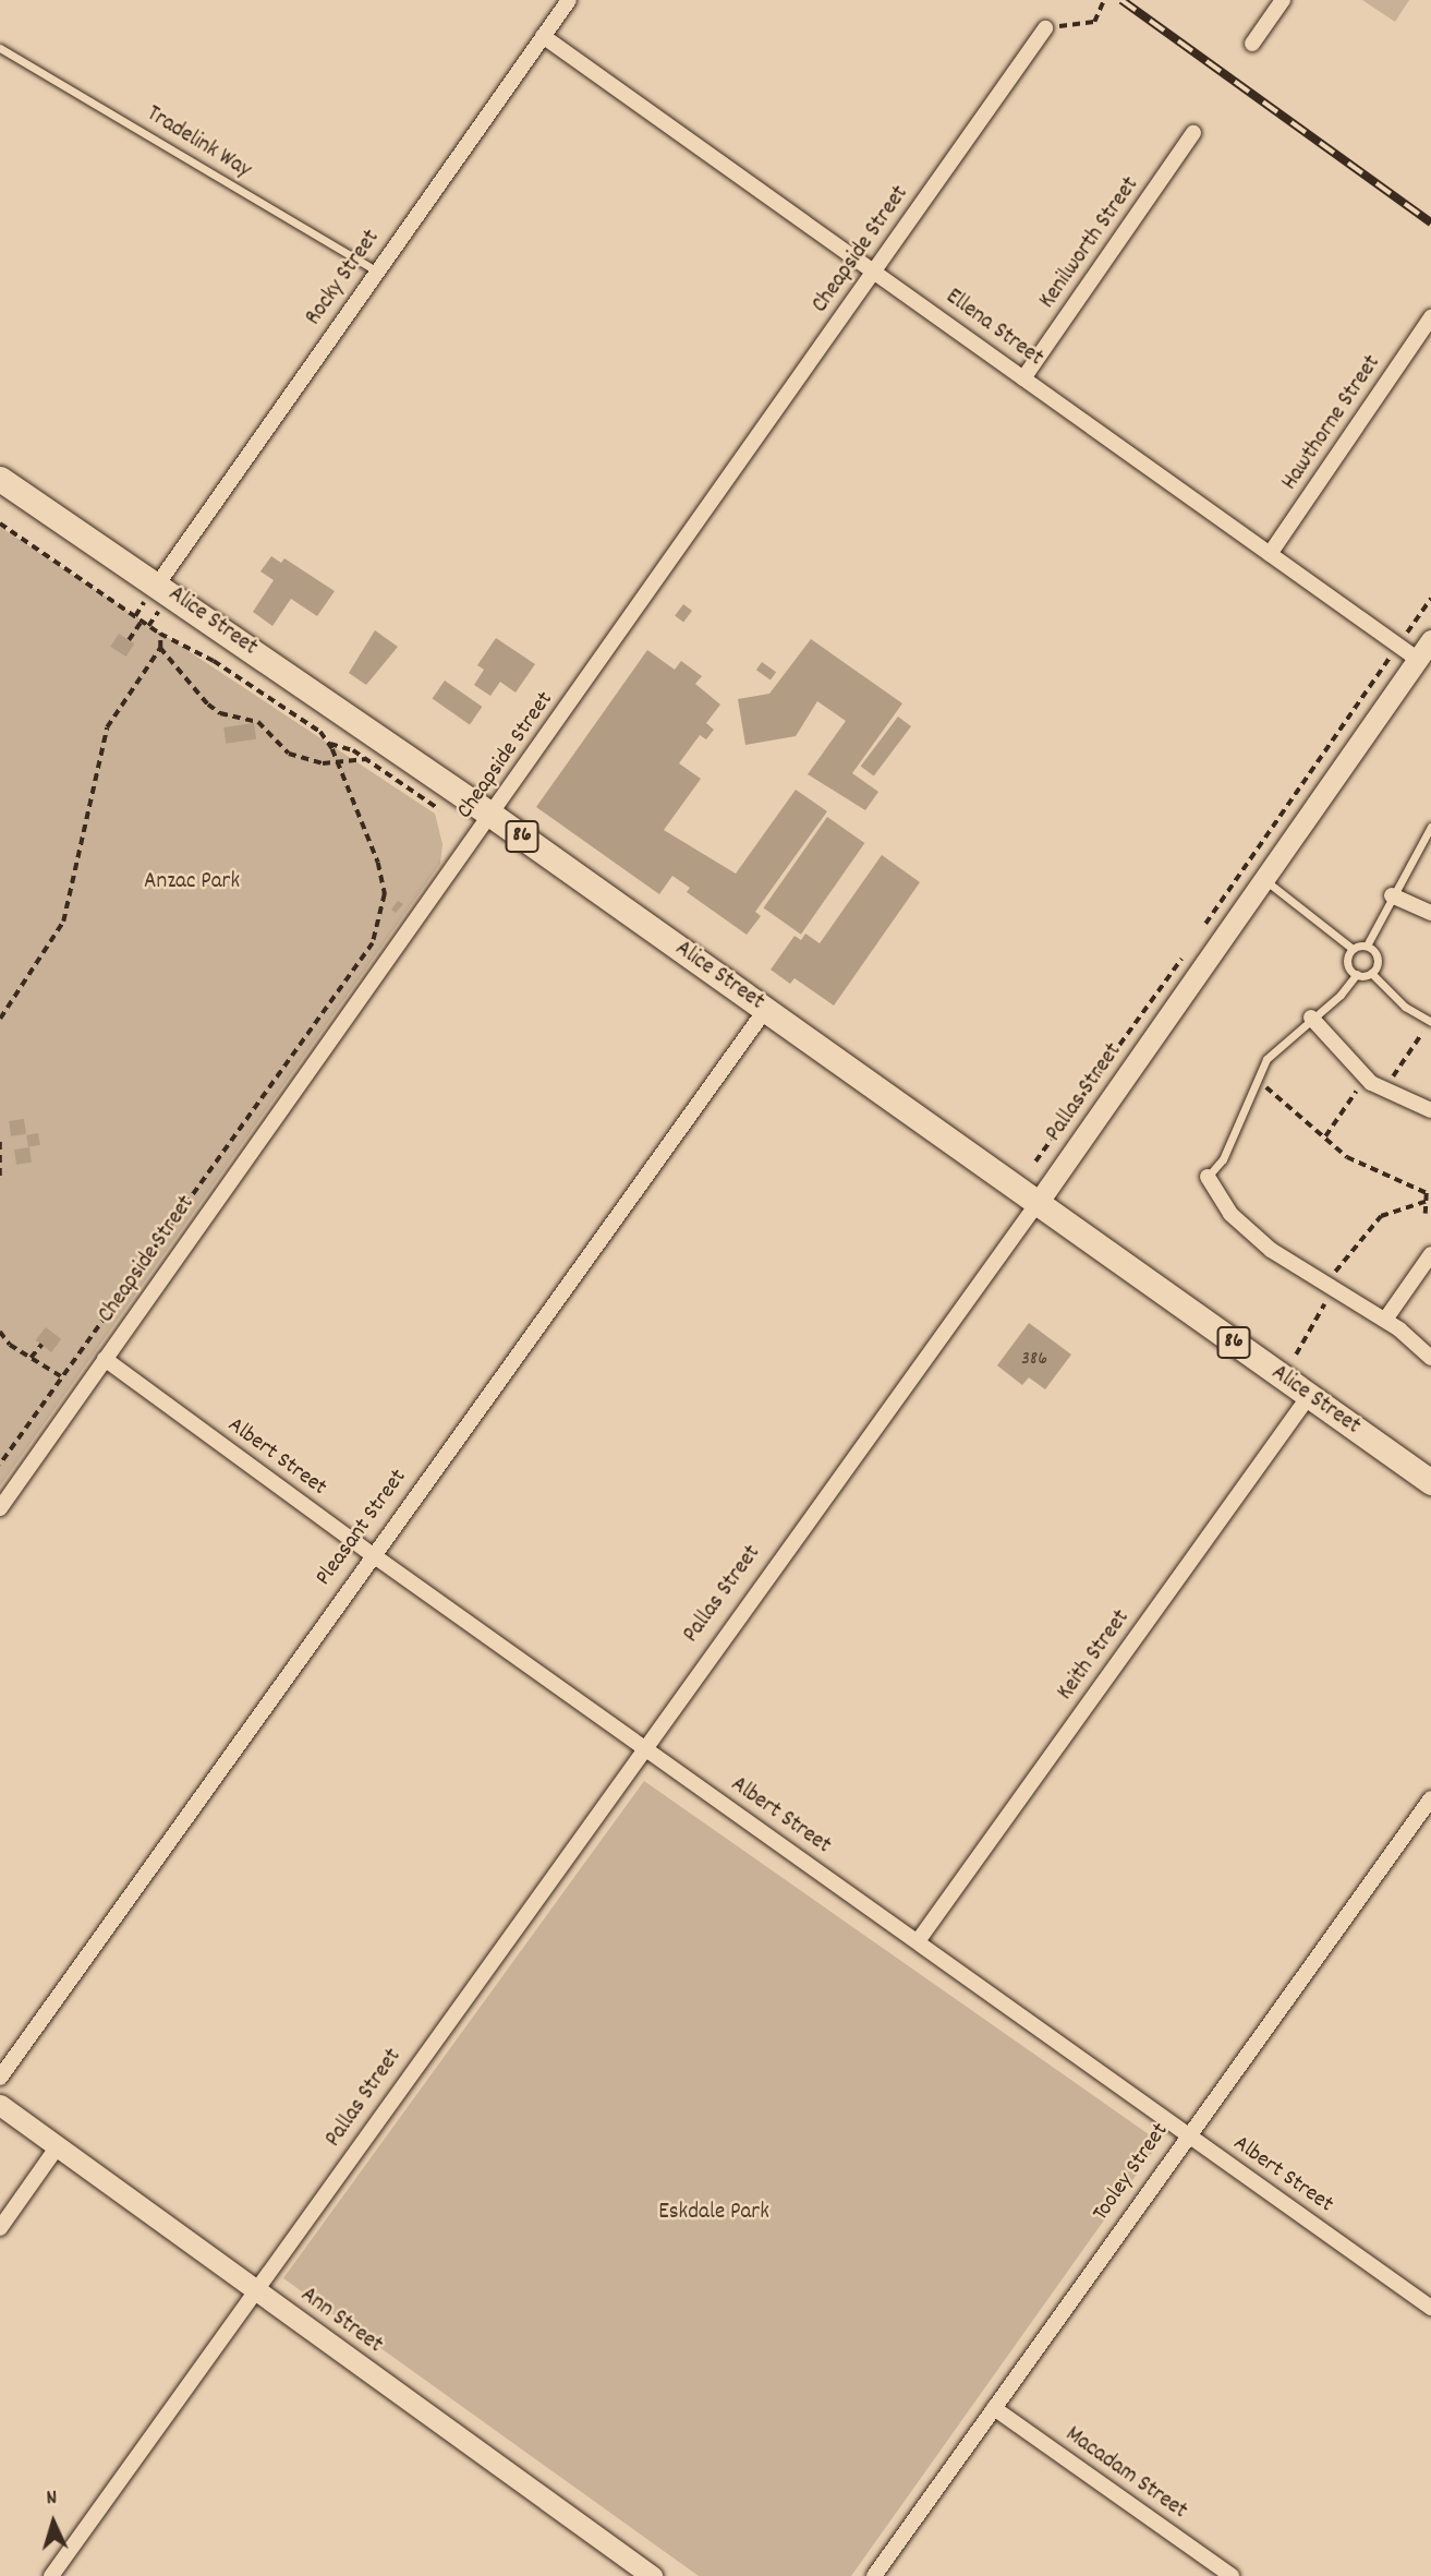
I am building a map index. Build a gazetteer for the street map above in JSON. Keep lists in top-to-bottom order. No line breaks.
{"streets":{"main road":["Alice Street","86"],"street":["Kenilworth Street","Cheapside Street","Rocky Street","Ellena Street","Hawthorne Street","Pallas Street","Albert Street","Pleasant Street","Keith Street","Tooley Street","Ann Street","Macadam Street"],"lane":["Tradelink Way"]},"crossings":[["Tradelink Way","Rocky Street"],["Kenilworth Street","Ellena Street"],["Cheapside Street","Ellena Street"],["Cheapside Street","Alice Street"],["Cheapside Street","Albert Street"],["Rocky Street","Ellena Street"],["Rocky Street","Alice Street"],["Ellena Street","Hawthorne Street"],["Ellena Street","Pallas Street"],["Alice Street","Pallas Street"],["Alice Street","Pleasant Street"],["Alice Street","Keith Street"],["Pallas Street","Albert Street"],["Pallas Street","Ann Street"],["Albert Street","Pleasant Street"],["Albert Street","Keith Street"],["Albert Street","Tooley Street"],["Tooley Street","Macadam Street"]],"parks":["Anzac Park","Eskdale Park"],"house_numbers":["386"],"north":"top"}
